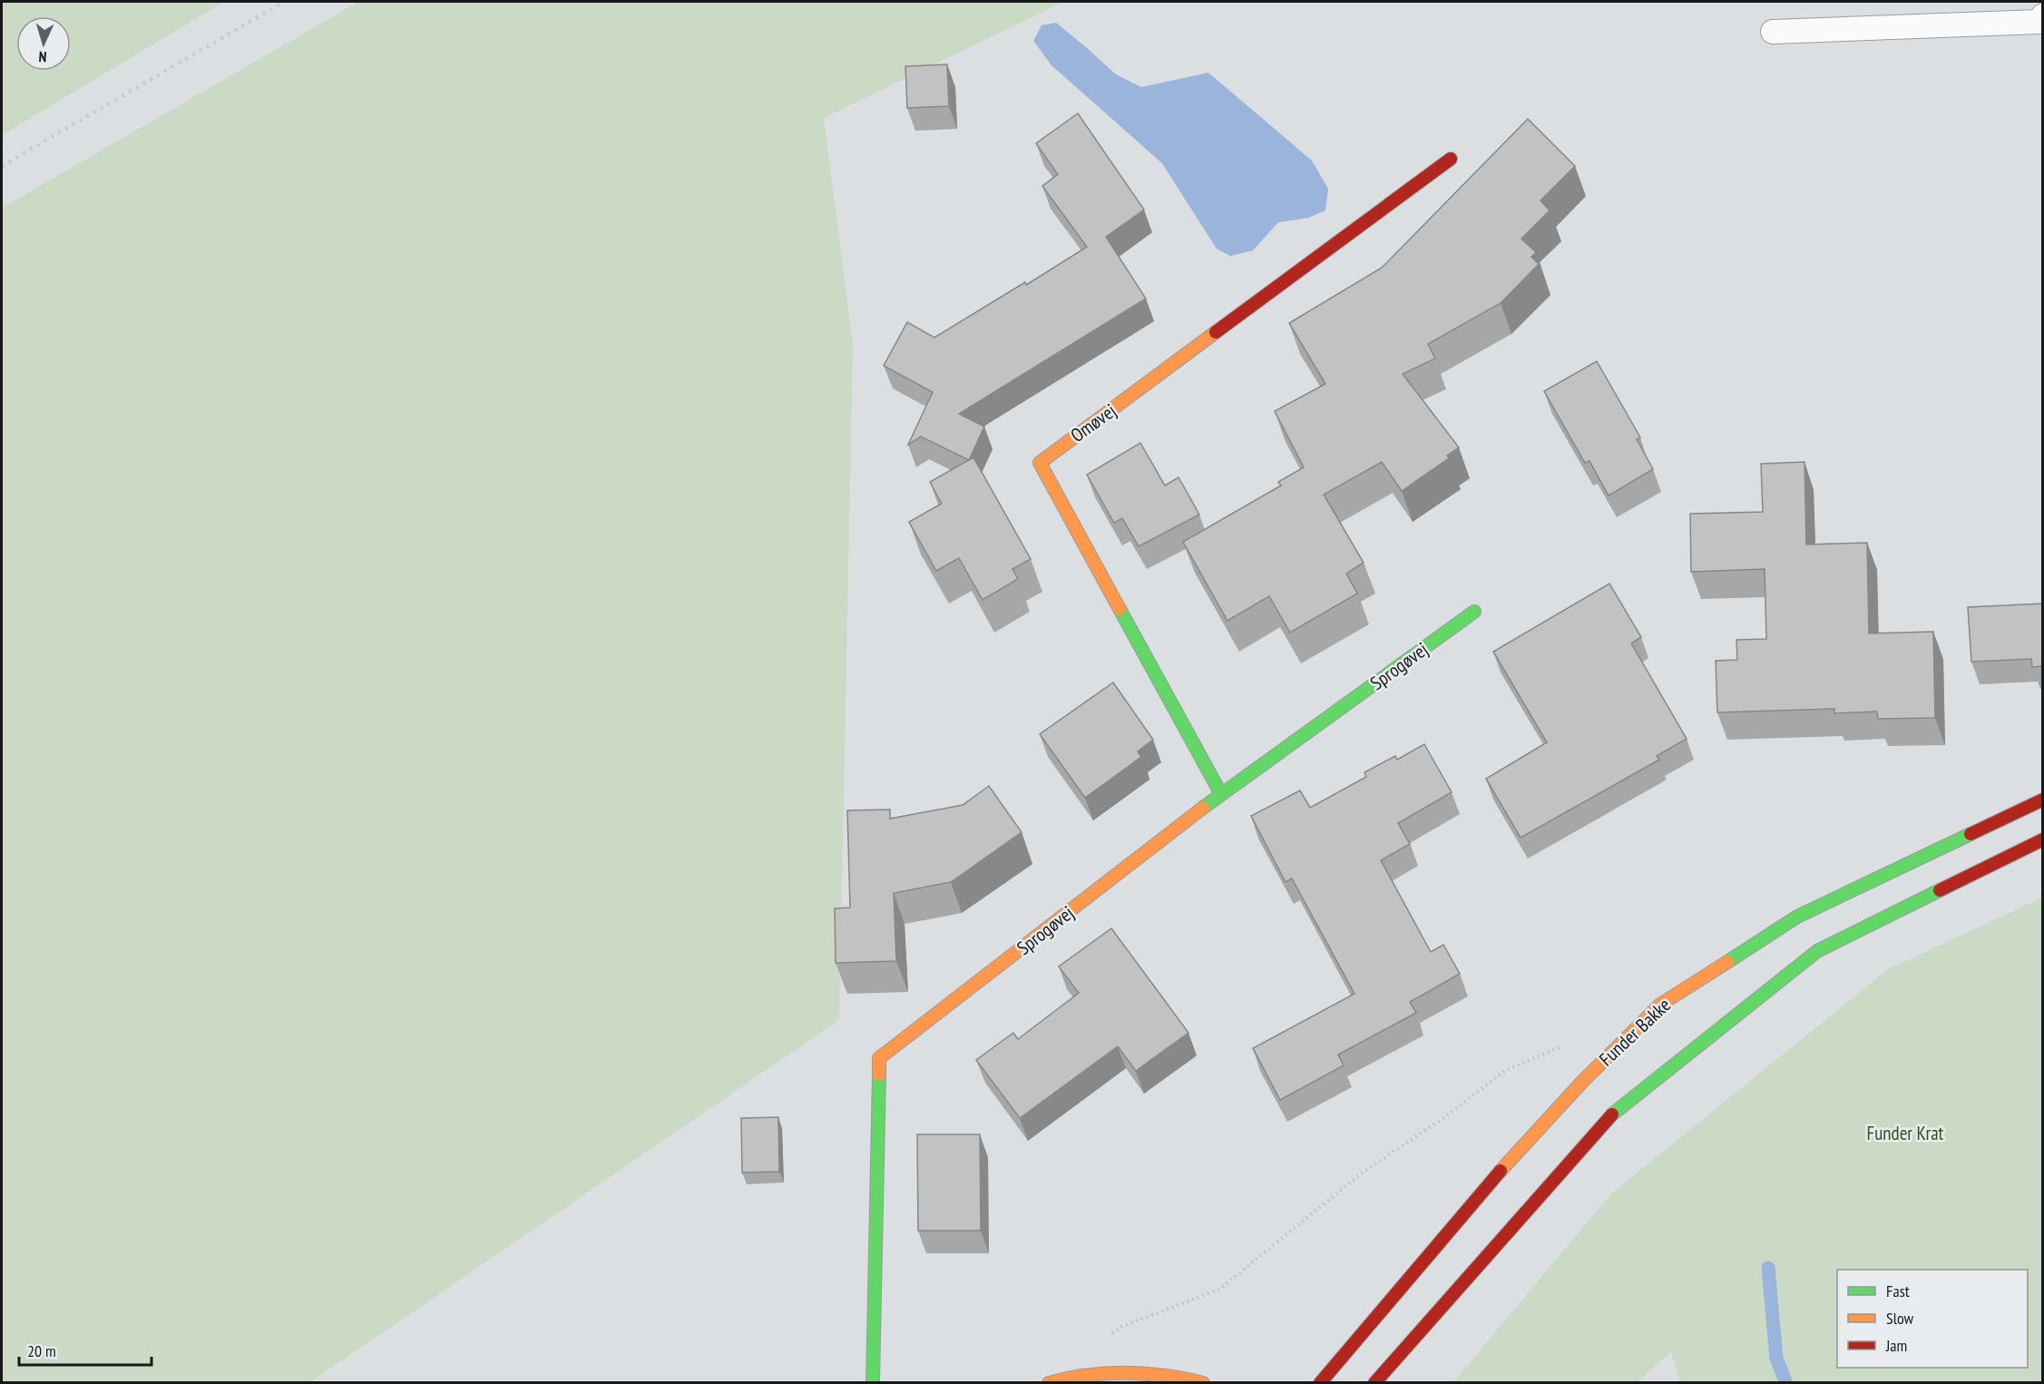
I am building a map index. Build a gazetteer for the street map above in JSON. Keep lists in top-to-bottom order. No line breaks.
{"streets":{"street":["Omøvej","Sprogøvej","Funder Bakke"]},"crossings":[["Omøvej","Sprogøvej"]],"parks":["Funder Krat"],"legend":["Fast","Slow","Jam"],"scale_bar":"20 m","north":"bottom"}
